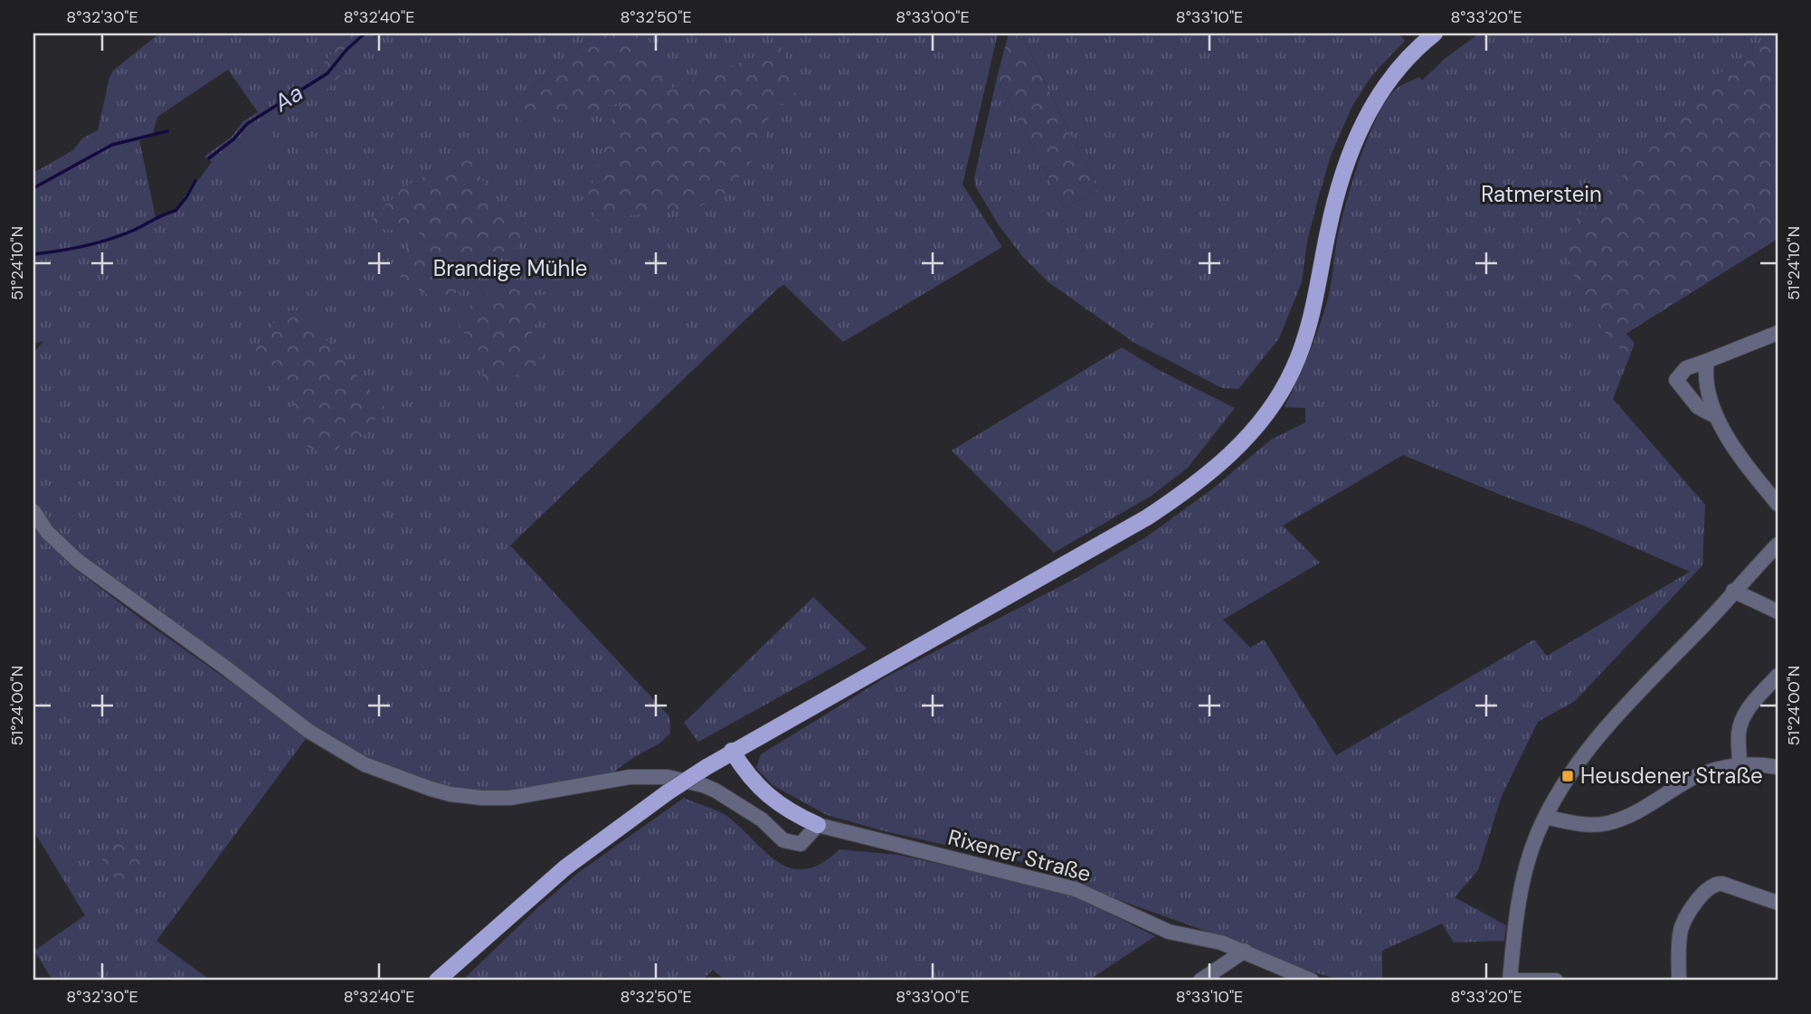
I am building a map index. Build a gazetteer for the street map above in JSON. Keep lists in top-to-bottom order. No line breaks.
{"streets":{"street":["Rixener Straße"]},"water":["Aa"],"parks":["Ratmerstein","Brandige Mühle"],"places":{"transit":["Heusdener Straße"]},"coordinates":["8°32'30\"E","8°32'40\"E","8°32'50\"E","8°33'00\"E","8°33'10\"E","8°33'20\"E","51°24'10\"N","51°24'00\"N"]}
